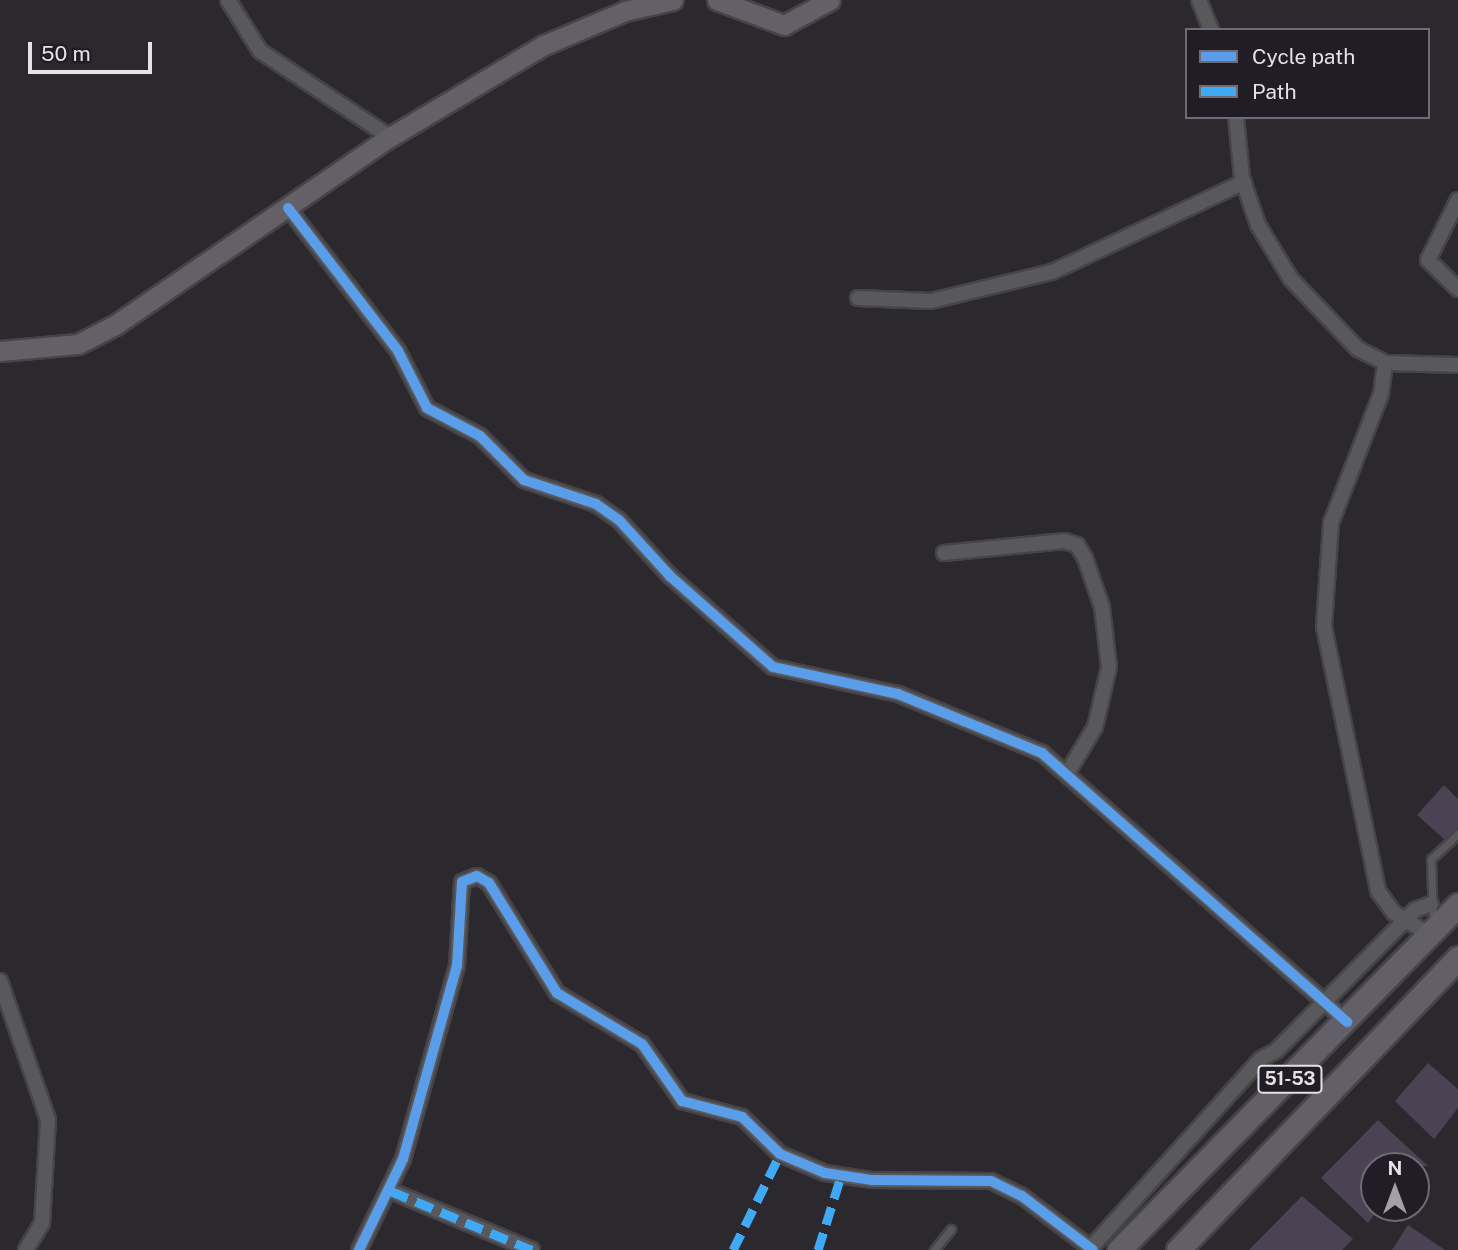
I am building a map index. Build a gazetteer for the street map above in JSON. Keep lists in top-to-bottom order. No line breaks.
{"streets":{"main road":["51-53"]},"legend":["Cycle path","Path"],"scale_bar":"50 m","north":"top"}
